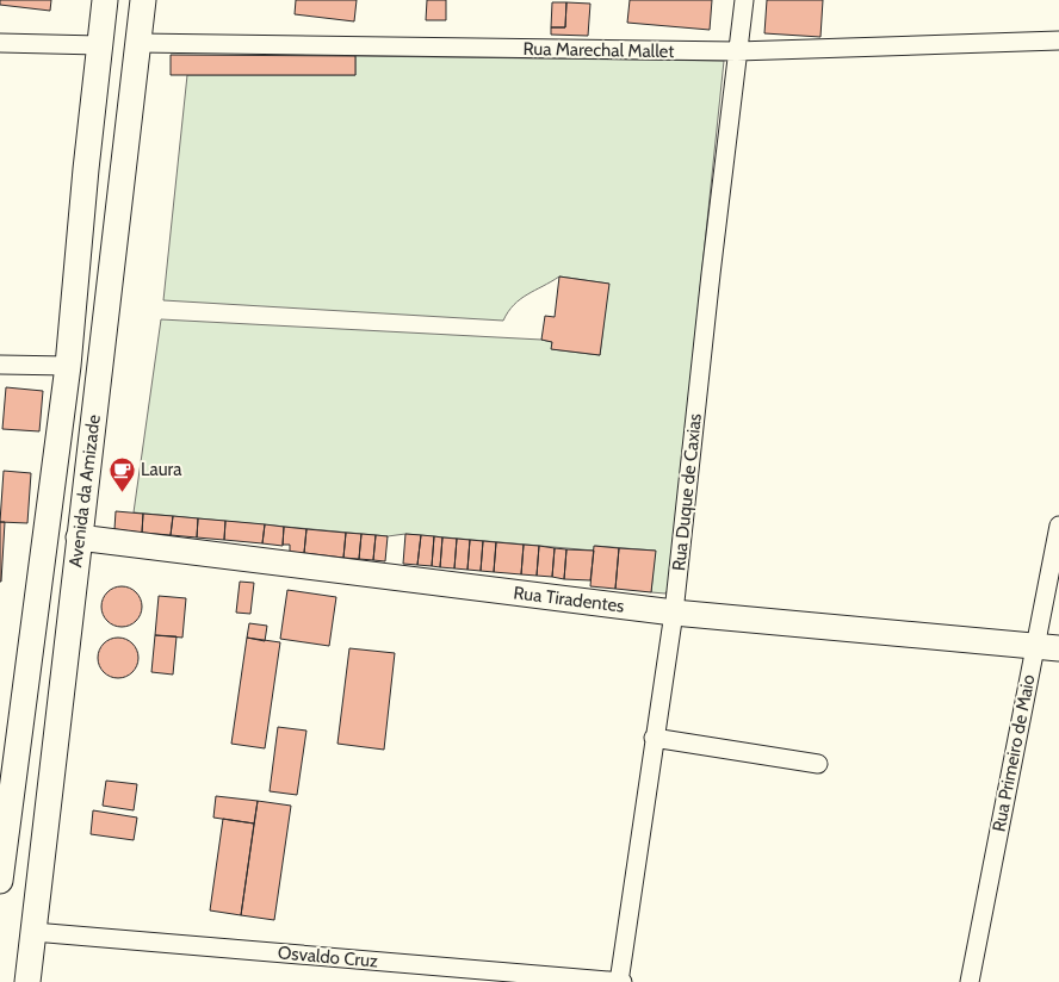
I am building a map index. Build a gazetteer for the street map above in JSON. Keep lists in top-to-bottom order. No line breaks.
{"streets":{"main road":["Avenida da Amizade","Rua Tiradentes"],"street":["Rua Marechal Mallet","Rua Duque de Caxias","Rua Primeiro de Maio","Osvaldo Cruz"]},"crossings":[["Rua Marechal Mallet","Avenida da Amizade"],["Rua Marechal Mallet","Rua Duque de Caxias"],["Avenida da Amizade","Rua Tiradentes"],["Avenida da Amizade","Osvaldo Cruz"],["Rua Duque de Caxias","Rua Tiradentes"],["Rua Duque de Caxias","Osvaldo Cruz"],["Rua Tiradentes","Rua Primeiro de Maio"]],"places":{"cafe":["Laura"]}}
